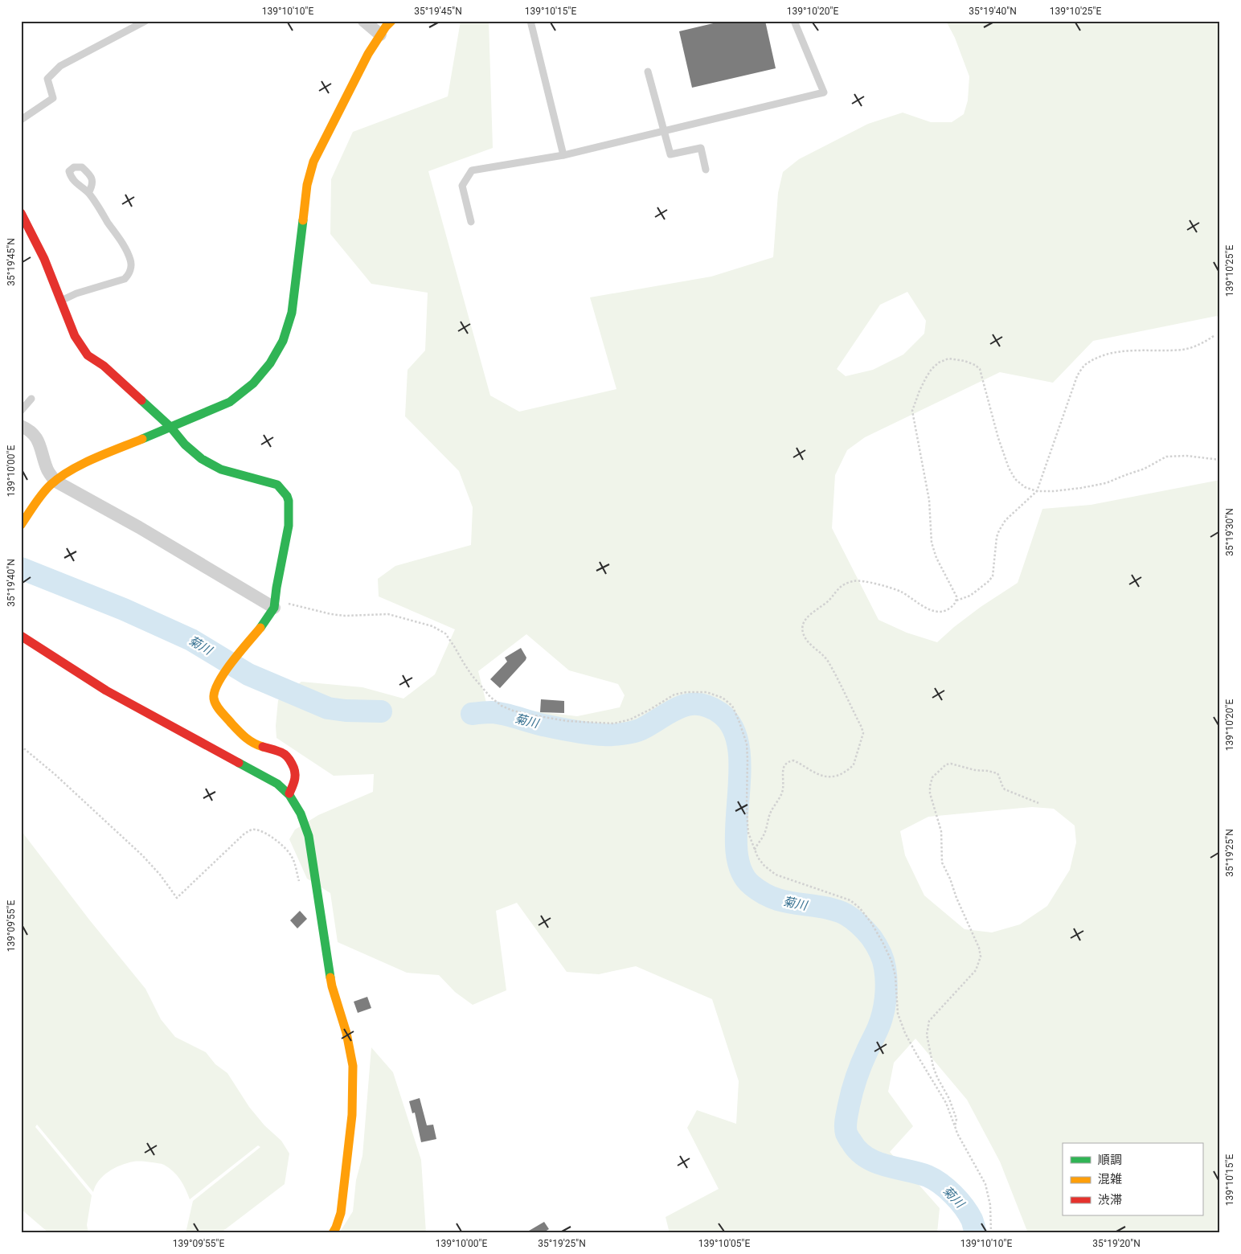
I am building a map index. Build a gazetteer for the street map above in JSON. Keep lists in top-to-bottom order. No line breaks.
{"water":["菊川"],"legend":["順調","混雑","渋滞"],"coordinates":["139°10'10\"E","35°19'45\"N","139°10'15\"E","139°10'20\"E","35°19'40\"N","139°10'25\"E","139°10'00\"E","35°19'30\"N","35°19'25\"N","139°09'55\"E","139°10'05\"E","35°19'20\"N"]}
